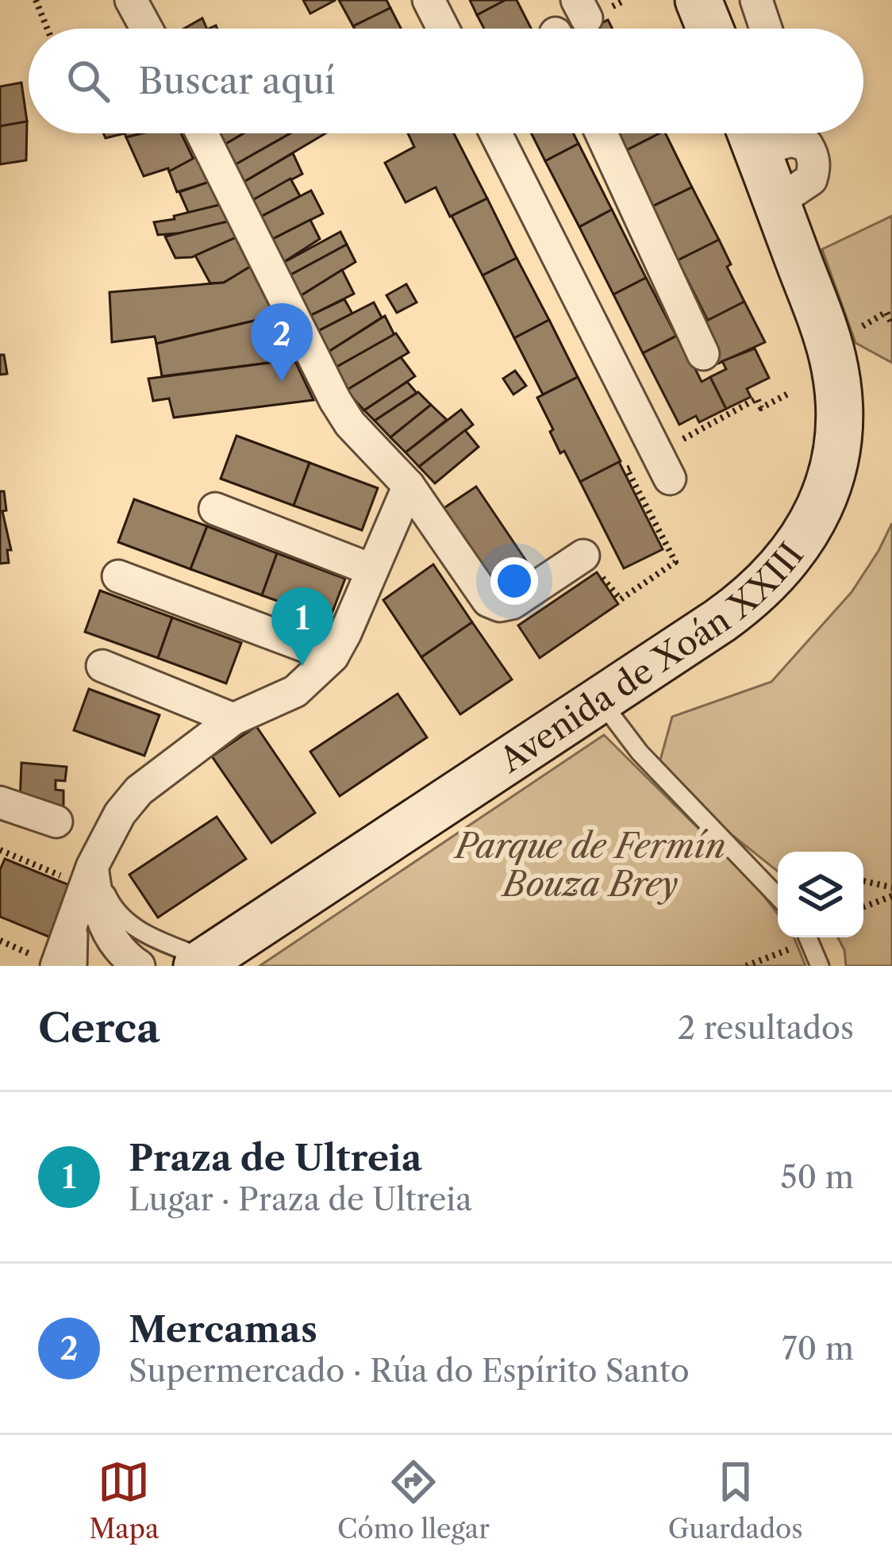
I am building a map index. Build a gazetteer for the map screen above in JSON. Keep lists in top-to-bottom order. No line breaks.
{"streets":{"street":["Avenida de Xoán XXIII"]},"parks":["Parque de Fermín Bouza Brey"],"page":{"search":"Buscar aquí","pins":["2","1"],"heading":["Cerca","2 resultados"],"list":[{"mark":"1","name":"Praza de Ultreia","note":"Lugar · Praza de Ultreia","value":"50 m"},{"mark":"2","name":"Mercamas","note":"Supermercado · Rúa do Espírito Santo","value":"70 m"}],"nav":["Mapa","Cómo llegar","Guardados"]}}
